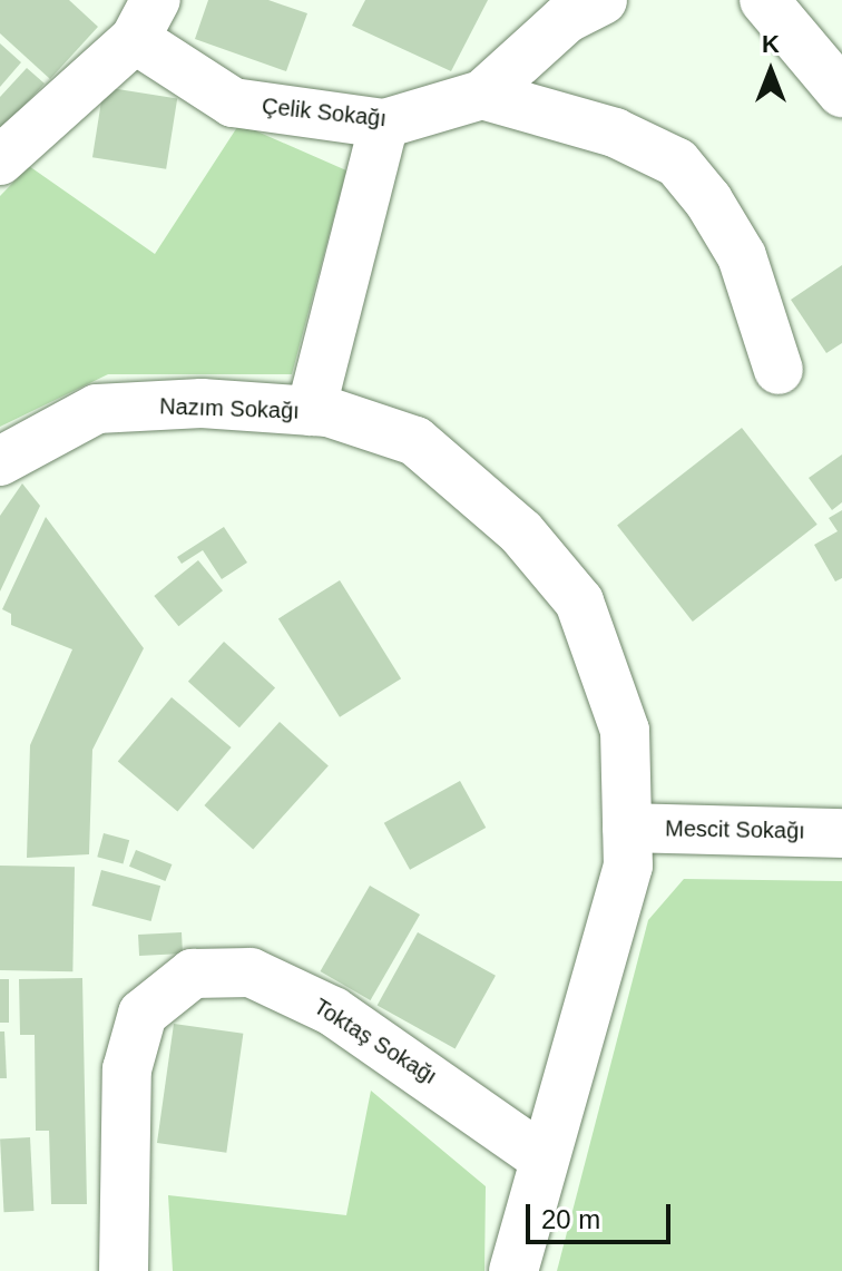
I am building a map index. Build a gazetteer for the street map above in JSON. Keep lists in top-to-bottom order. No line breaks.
{"streets":{"street":["Çelik Sokağı","Nazım Sokağı","Mescit Sokağı","Toktaş Sokağı"]},"crossings":[["Nazım Sokağı","Mescit Sokağı"],["Nazım Sokağı","Toktaş Sokağı"]],"scale_bar":"20 m","north":"top"}
